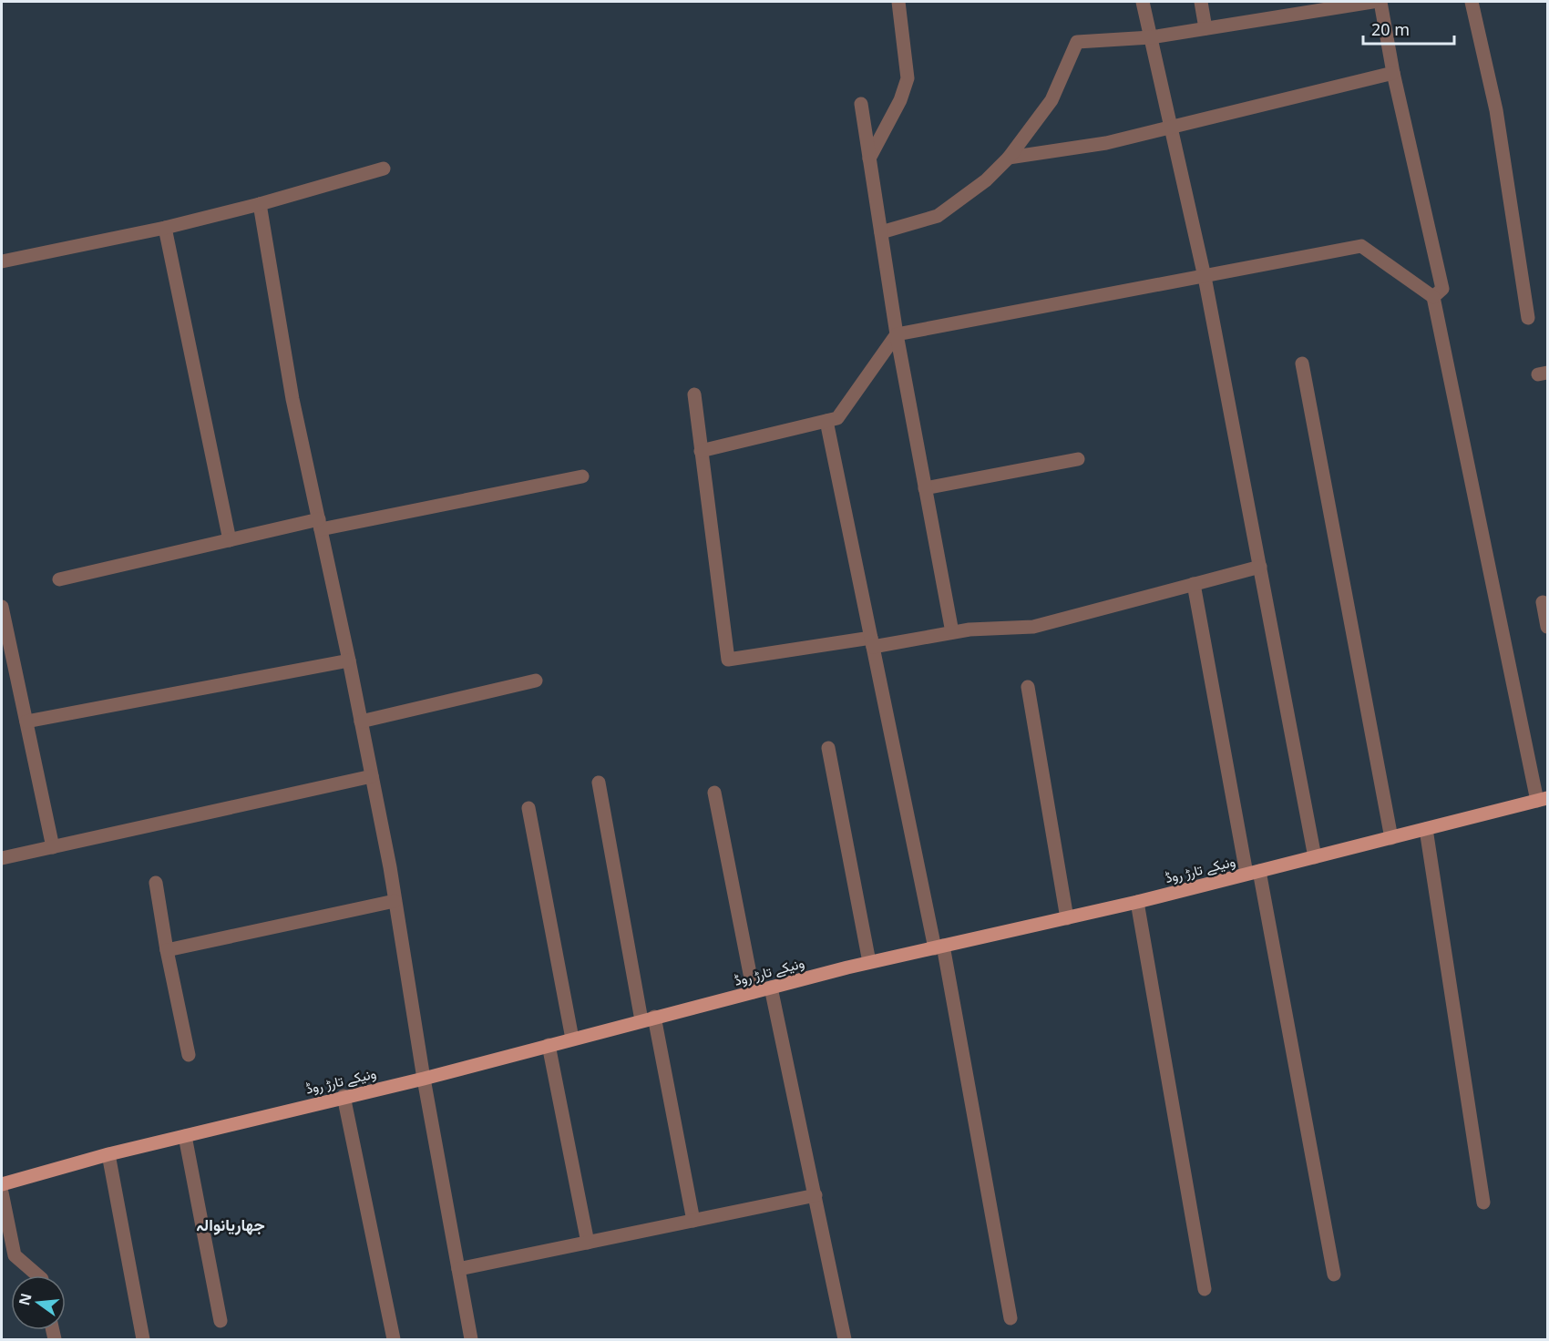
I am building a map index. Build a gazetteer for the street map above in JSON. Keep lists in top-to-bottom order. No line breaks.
{"streets":{"main road":["ونیکے تارڑ روڈ"]},"districts":["جھاریانوالہ"],"scale_bar":"20 m","north":"left"}
